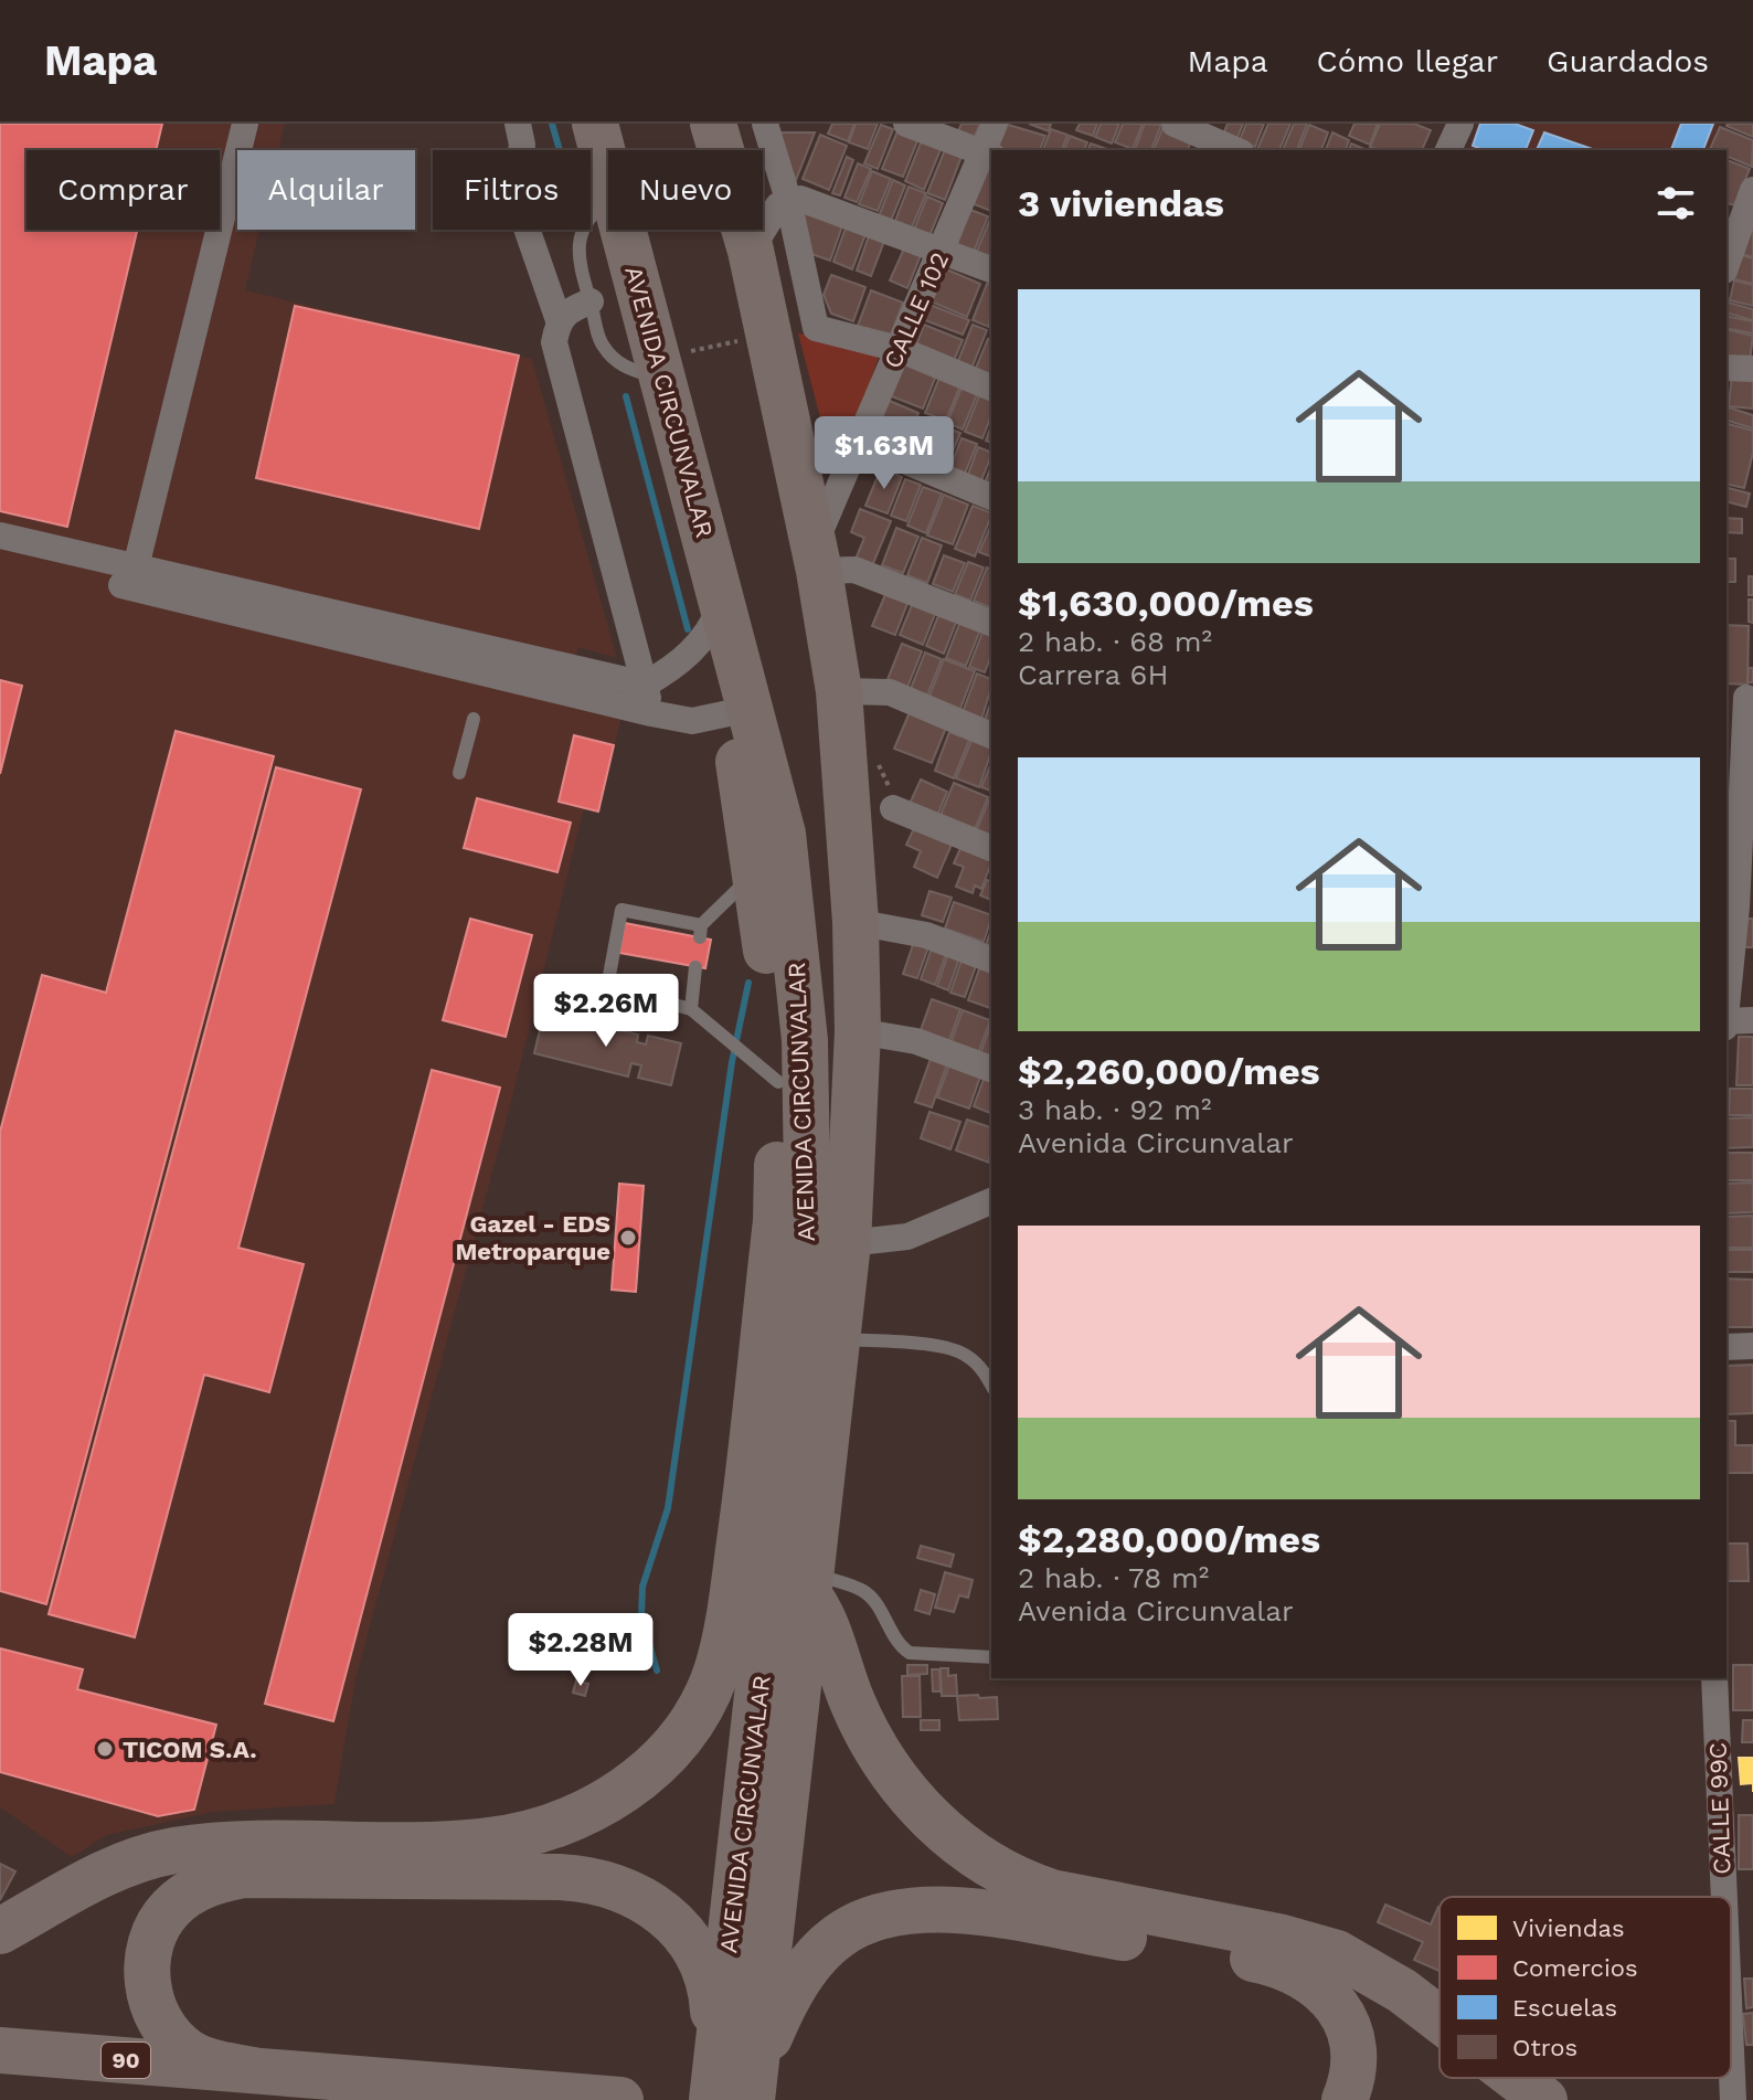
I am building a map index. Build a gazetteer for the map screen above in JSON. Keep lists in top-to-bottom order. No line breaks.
{"streets":{"highway":["AVENIDA CIRCUNVALAR","90"],"street":["CALLE 102","CALLE 99C"]},"crossings":[["CALLE 102","AVENIDA CIRCUNVALAR"]],"places":["Gazel - EDS Metroparque","TICOM S.A."],"legend":["Viviendas","Comercios","Escuelas","Otros"],"page":{"header":"Mapa","nav":["Mapa","Cómo llegar","Guardados"],"chip":["Comprar","Alquilar","Filtros","Nuevo"],"heading":"3 viviendas","list":[{"name":"$1,630,000/mes","note":"2 hab. · 68 m² · Carrera 6H"},{"name":"$2,260,000/mes","note":"3 hab. · 92 m² · Avenida Circunvalar"},{"name":"$2,280,000/mes","note":"2 hab. · 78 m² · Avenida Circunvalar"}],"price":["$1.63M","$2.26M","$2.28M"]}}
